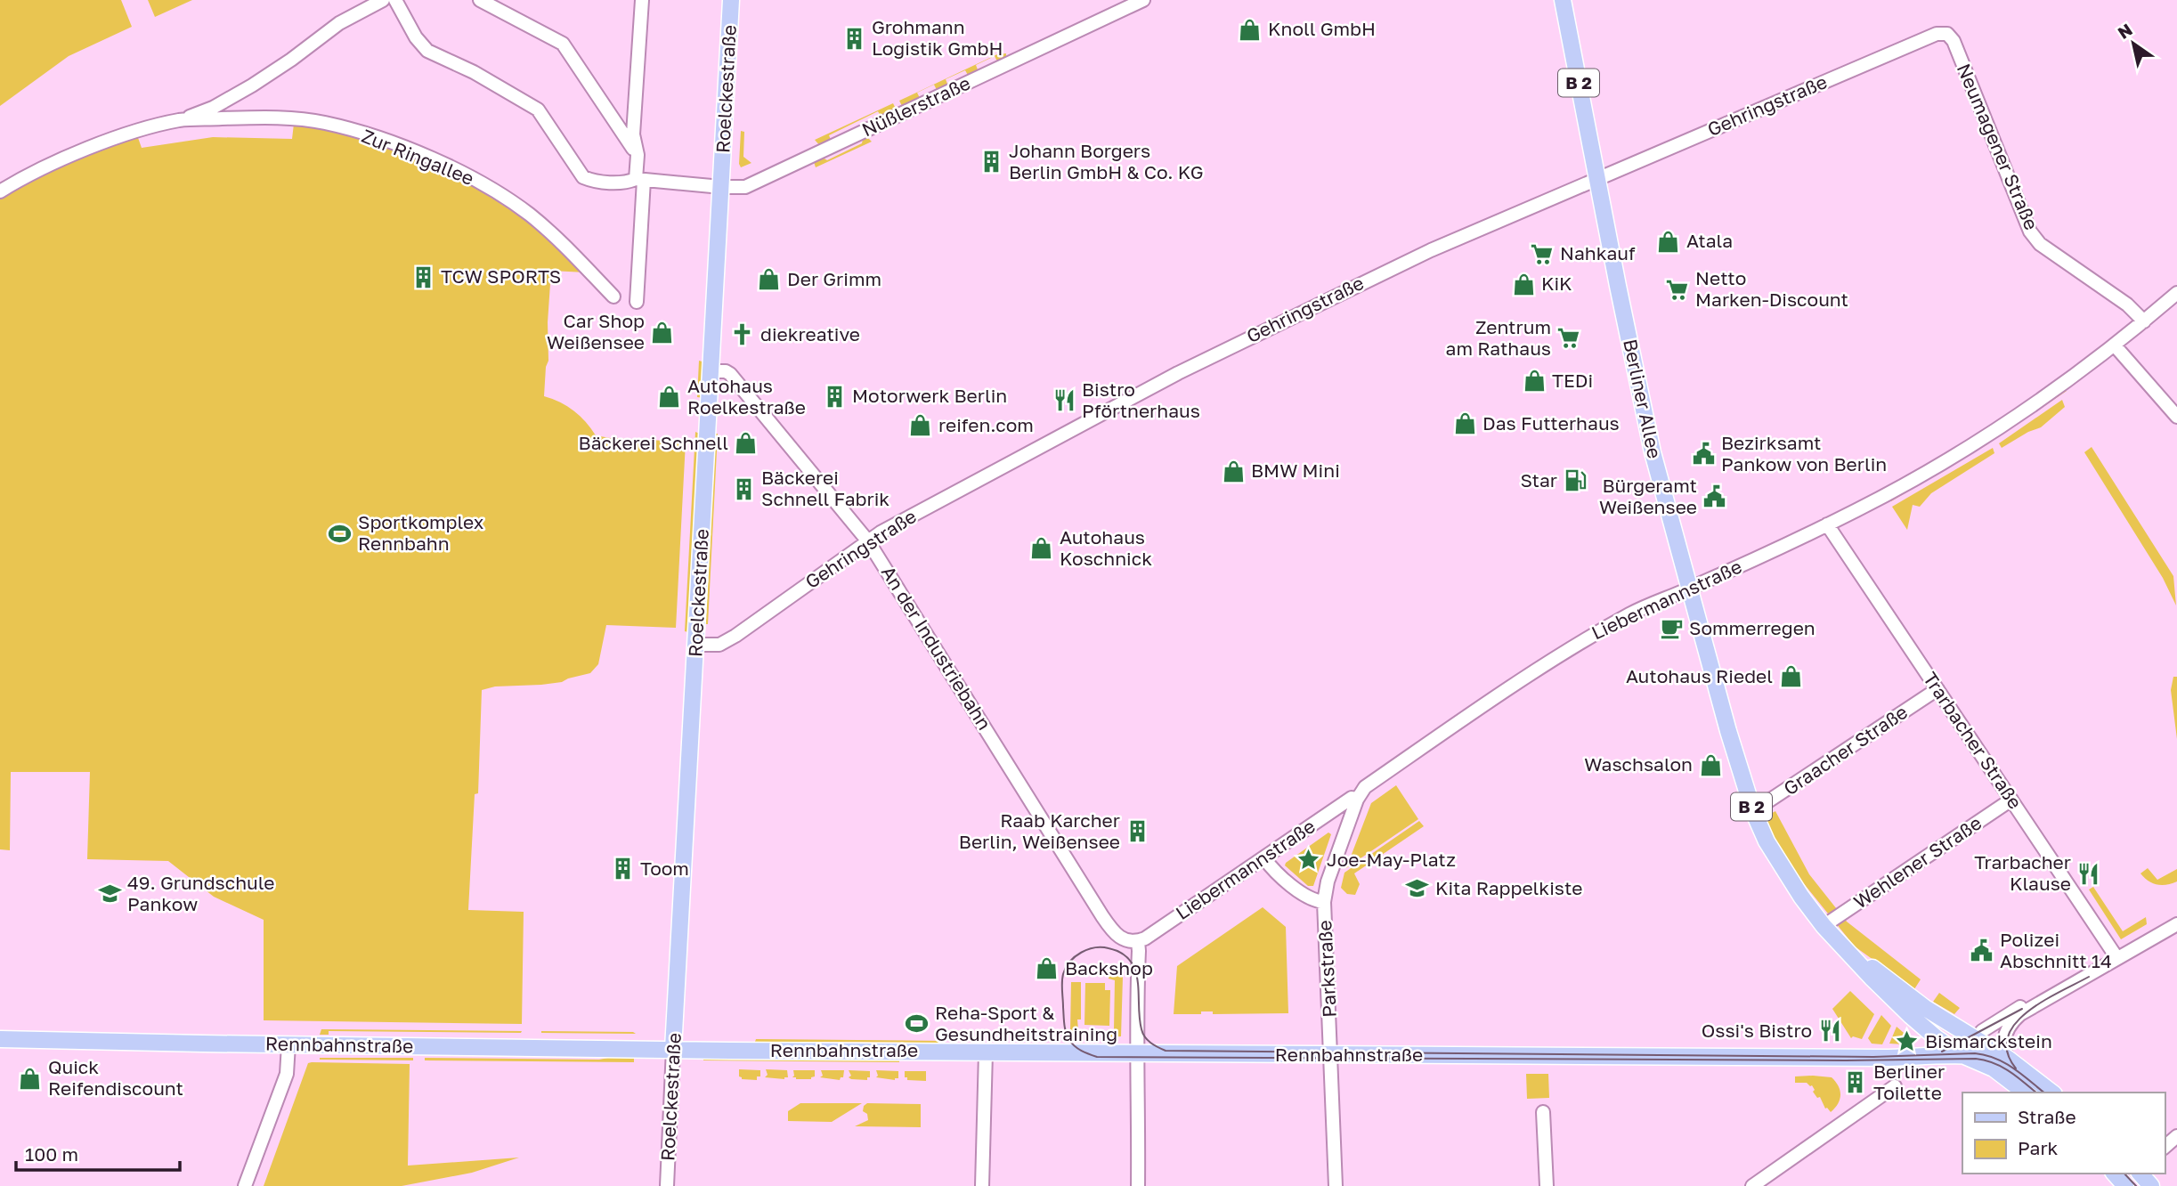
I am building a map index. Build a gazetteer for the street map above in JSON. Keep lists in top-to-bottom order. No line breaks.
{"streets":{"main road":["B 2","Roelckestraße","Berliner Allee","Rennbahnstraße"],"street":["Gehringstraße","Nüßlerstraße","Neumagener Straße","Zur Ringallee","Liebermannstraße","An der Industriebahn","Trarbacher Straße","Graacher Straße","Wehlener Straße","Parkstraße"]},"crossings":[["Roelckestraße","Gehringstraße"],["Roelckestraße","Nüßlerstraße"],["Roelckestraße","An der Industriebahn"],["Roelckestraße","Rennbahnstraße"],["Gehringstraße","Neumagener Straße"],["Gehringstraße","Berliner Allee"],["Gehringstraße","An der Industriebahn"],["Neumagener Straße","Liebermannstraße"],["Berliner Allee","Liebermannstraße"],["Berliner Allee","Graacher Straße"],["Berliner Allee","Wehlener Straße"],["Berliner Allee","Rennbahnstraße"],["Liebermannstraße","An der Industriebahn"],["Liebermannstraße","Trarbacher Straße"],["Liebermannstraße","Parkstraße"],["Trarbacher Straße","Graacher Straße"],["Trarbacher Straße","Wehlener Straße"],["Parkstraße","Rennbahnstraße"]],"places":{"shop":["Knoll GmbH","Atala","Der Grimm","KiK","Car Shop Weißensee","TEDi","Autohaus Roelkestraße","Das Futterhaus","reifen.com","Bäckerei Schnell","BMW Mini","Autohaus Koschnick","Autohaus Riedel","Waschsalon","Backshop","Quick Reifendiscount"],"building":["Grohmann Logistik GmbH","Johann Borgers Berlin GmbH & Co. KG","TCW SPORTS","Motorwerk Berlin","Bäckerei Schnell Fabrik","Raab Karcher Berlin, Weißensee","Toom","Berliner Toilette"],"supermarket":["Nahkauf","Netto Marken-Discount","Zentrum am Rathaus"],"church":["diekreative"],"restaurant":["Bistro Pförtnerhaus","Trarbacher Klause","Ossi's Bistro"],"public building":["Bezirksamt Pankow von Berlin","Bürgeramt Weißensee","Polizei Abschnitt 14"],"fuel station":["Star"],"sports":["Sportkomplex Rennbahn","Reha-Sport & Gesundheitstraining"],"cafe":["Sommerregen"],"place":["Joe-May-Platz","Bismarckstein"],"school or university":["Kita Rappelkiste","49. Grundschule Pankow"]},"legend":["Straße","Park"],"scale_bar":"100 m","north":"top left"}
